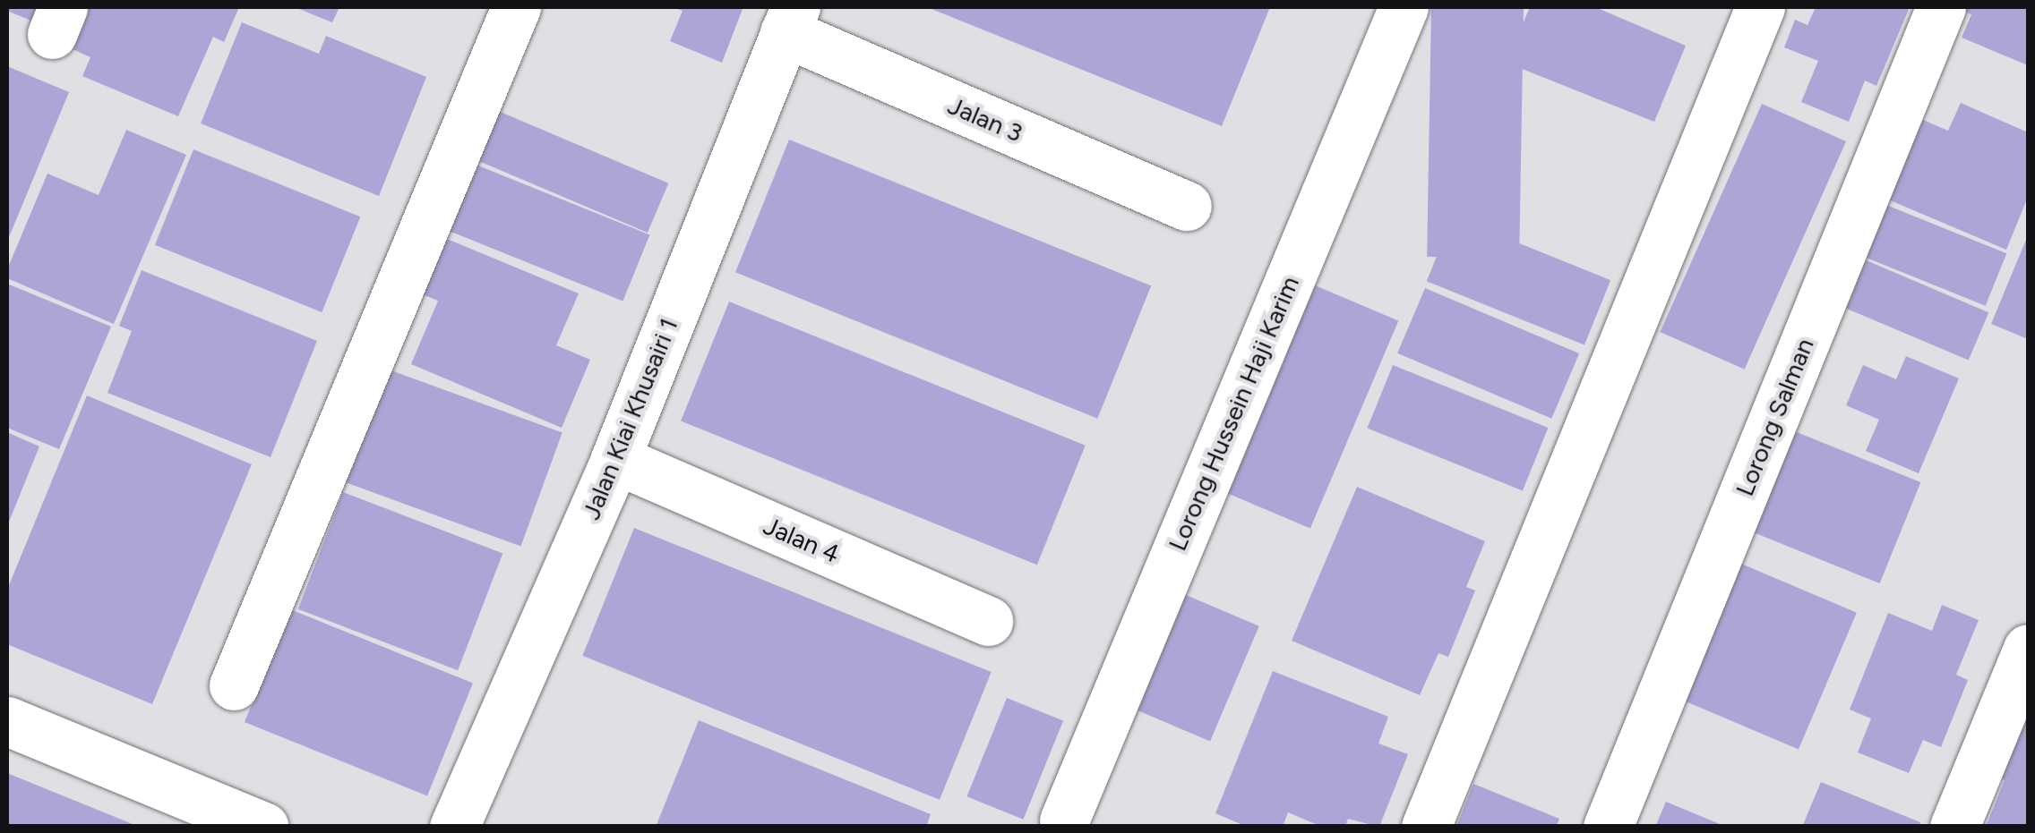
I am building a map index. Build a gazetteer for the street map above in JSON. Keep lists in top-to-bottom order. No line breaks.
{"streets":{"street":["Jalan 3","Lorong Hussein Haji Karim","Lorong Salman","Jalan Kiai Khusairi 1","Jalan 4"]},"crossings":[["Jalan 3","Jalan Kiai Khusairi 1"],["Jalan Kiai Khusairi 1","Jalan 4"]]}
